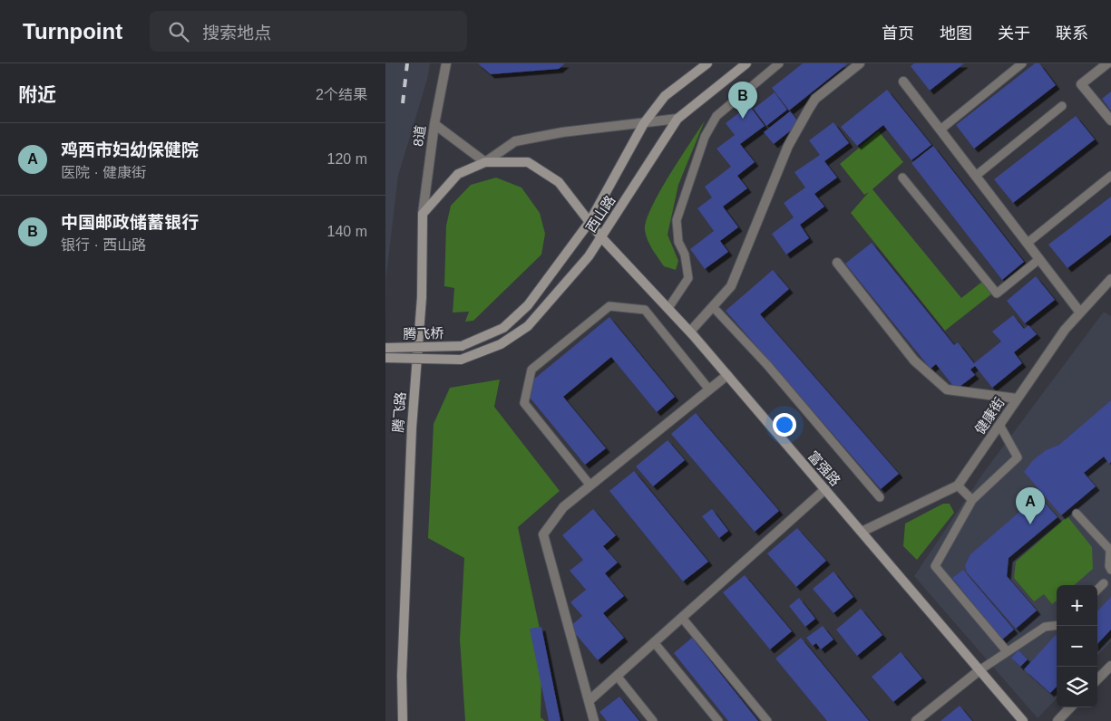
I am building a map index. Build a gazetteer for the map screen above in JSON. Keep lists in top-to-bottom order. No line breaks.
{"streets":{"street":["8道","西山路","腾飞桥","腾飞路","健康街","富强路"]},"crossings":[["8道","腾飞路"],["西山路","腾飞桥"],["西山路","富强路"]],"page":{"header":"Turnpoint","search":"搜索地点","nav":["首页","地图","关于","联系"],"heading":["附近","2个结果"],"pins":["B","A"],"list":[{"mark":"A","name":"鸡西市妇幼保健院","note":"医院 · 健康街","value":"120 m"},{"mark":"B","name":"中国邮政储蓄银行","note":"银行 · 西山路","value":"140 m"}],"map_buttons":["+","−"]}}
